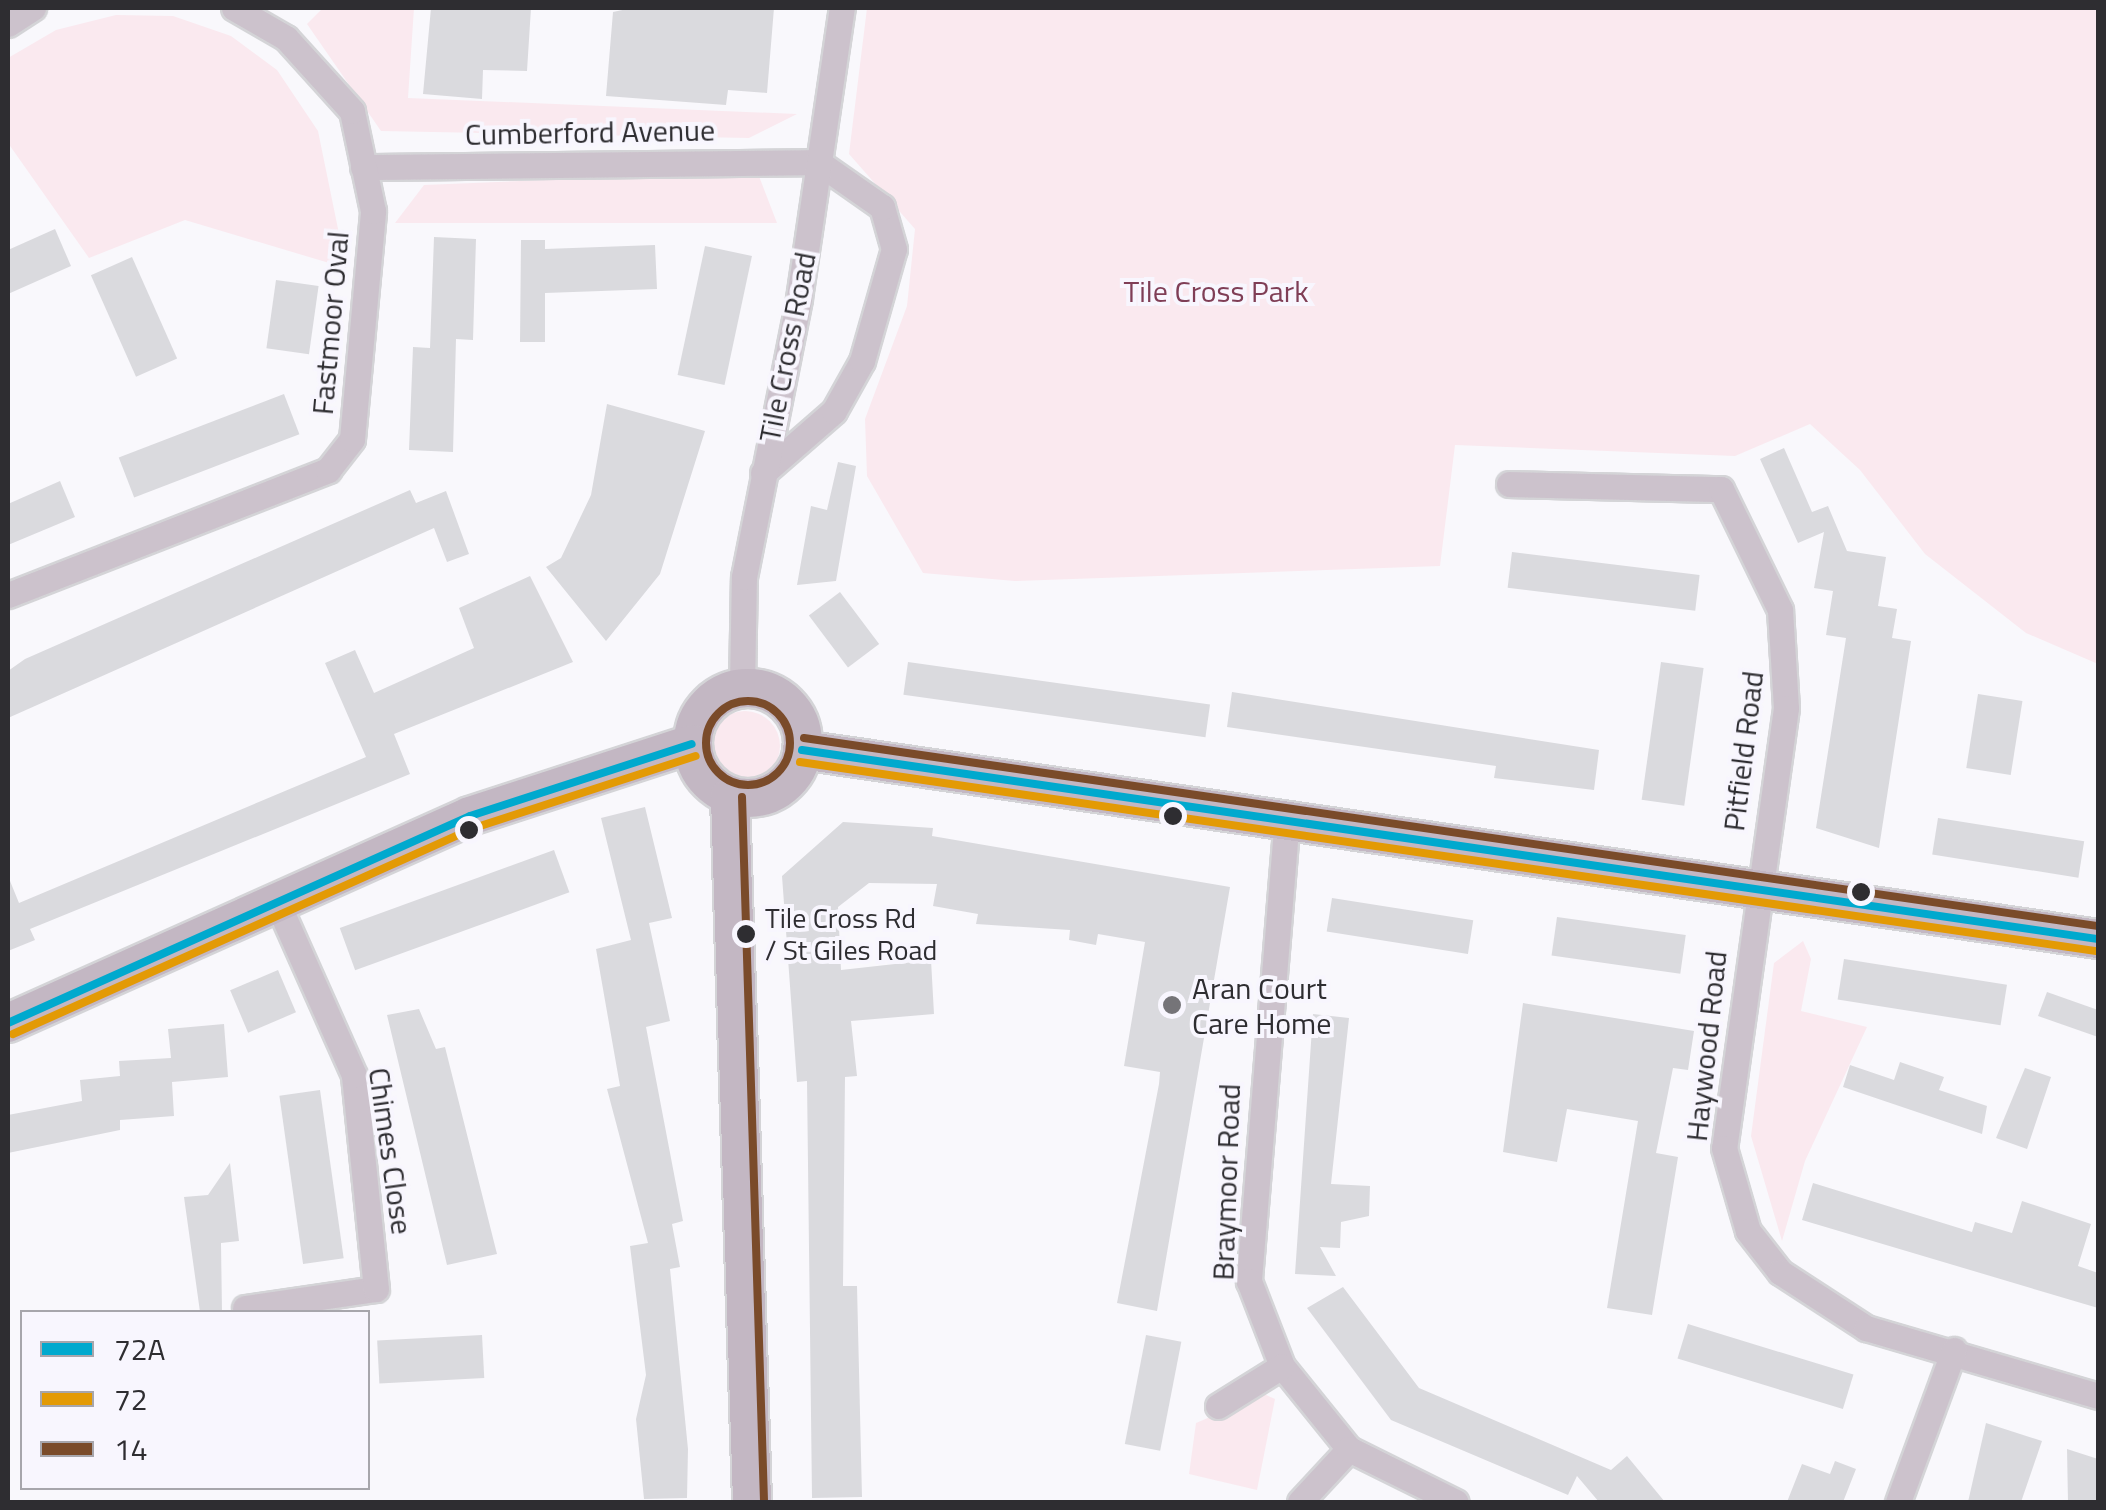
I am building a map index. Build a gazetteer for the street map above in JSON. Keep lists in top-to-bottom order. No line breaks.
{"streets":{"street":["Cumberford Avenue","Fastmoor Oval","Tile Cross Road","Pitfield Road","Haywood Road","Chimes Close","Braymoor Road"]},"crossings":[["Cumberford Avenue","Fastmoor Oval"],["Cumberford Avenue","Tile Cross Road"],["Pitfield Road","Haywood Road"]],"parks":["Tile Cross Park"],"places":["Tile Cross Rd / St Giles Road","Aran Court Care Home"],"lines":["transit line 14","transit line 72A","transit line 72"],"legend":["72A","72","14"]}
